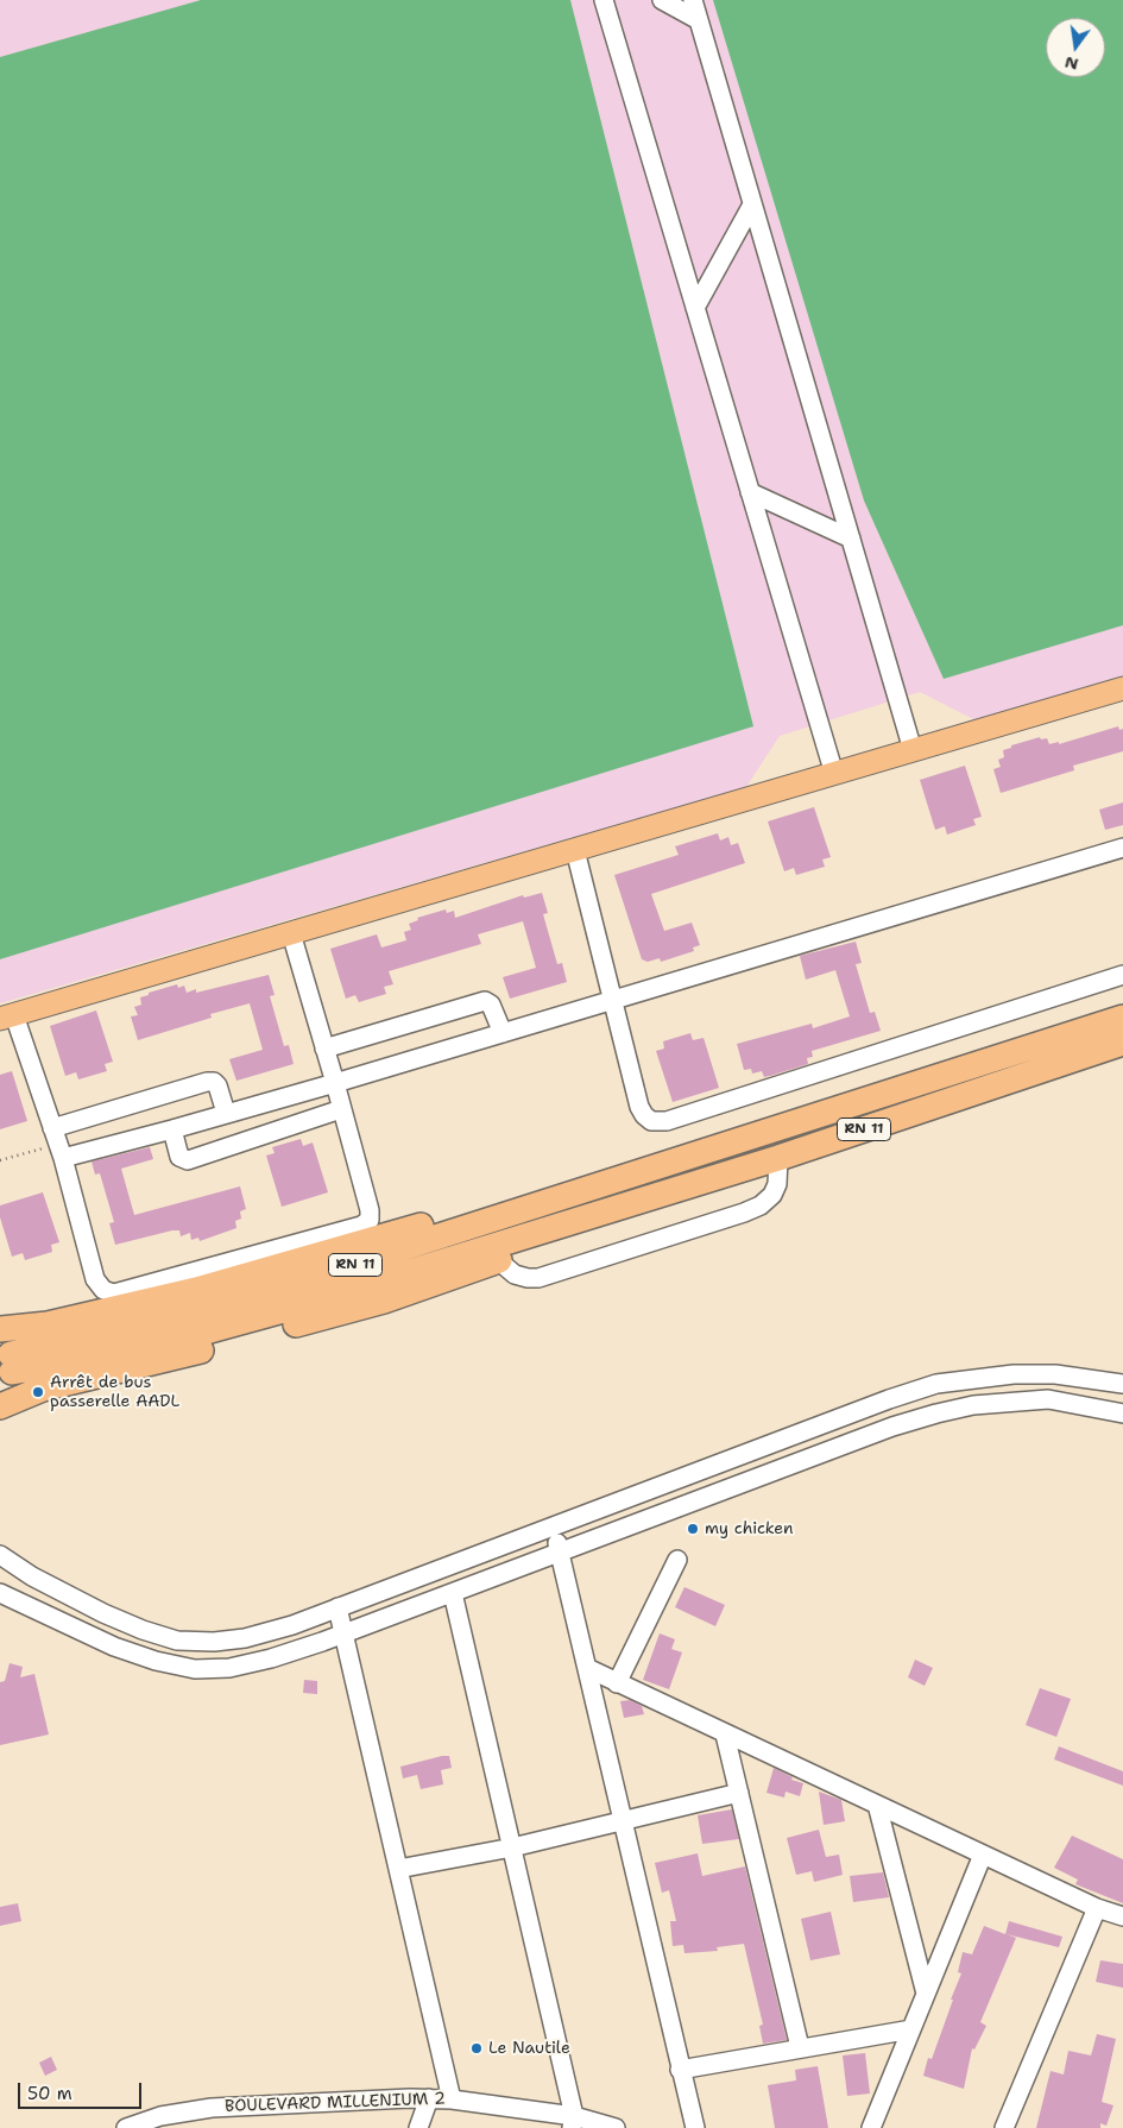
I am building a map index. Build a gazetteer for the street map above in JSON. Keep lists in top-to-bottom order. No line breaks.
{"streets":{"highway":["RN 11"],"street":["BOULEVARD MILLENIUM 2"]},"places":["Arrêt de bus passerelle AADL","my chicken","Le Nautile"],"scale_bar":"50 m","north":"bottom"}
